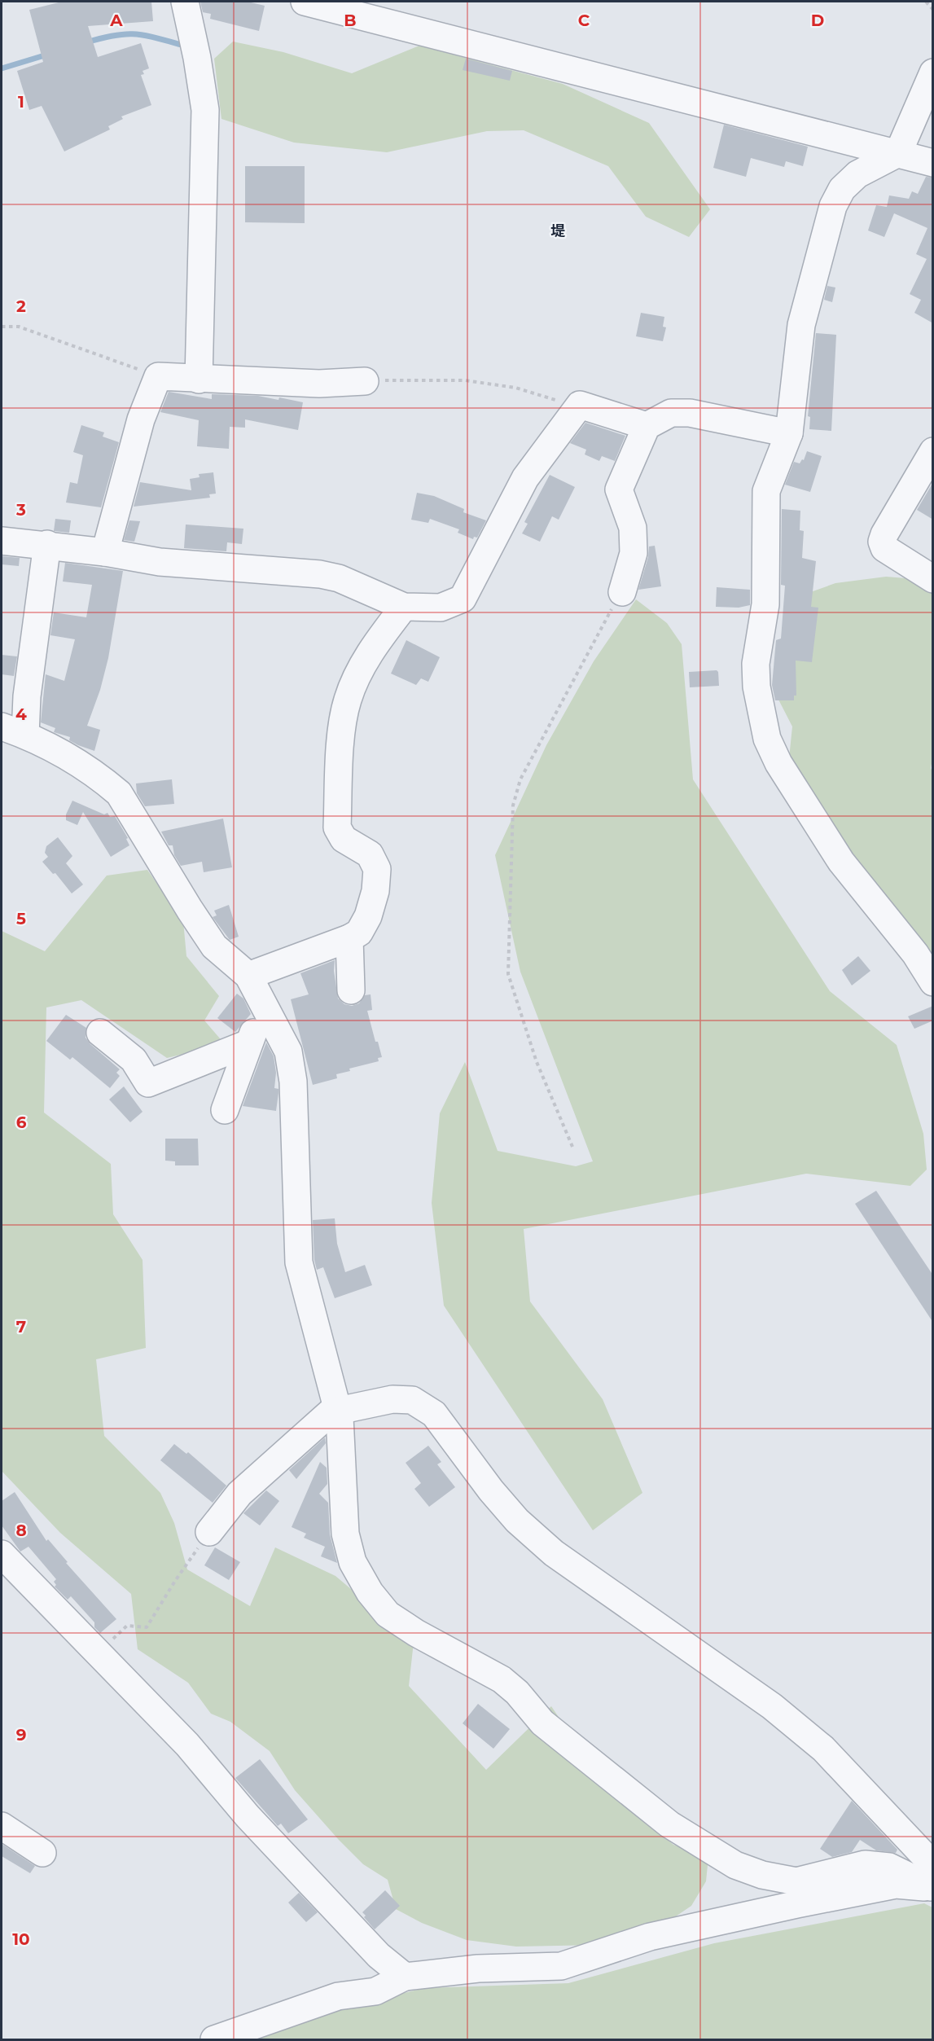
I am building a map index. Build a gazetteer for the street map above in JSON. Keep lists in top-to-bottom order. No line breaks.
{"districts":["堤"],"grid":{"columns":["A","B","C","D"],"rows":["1","2","3","4","5","6","7","8","9","10"]}}
